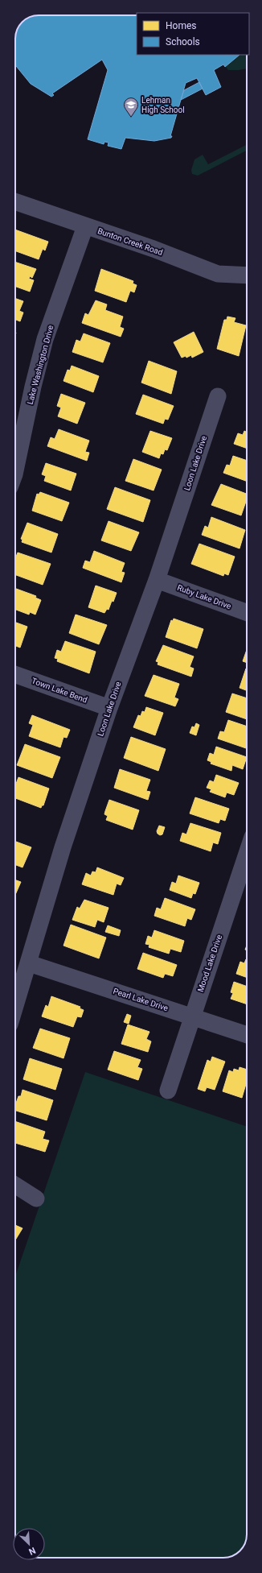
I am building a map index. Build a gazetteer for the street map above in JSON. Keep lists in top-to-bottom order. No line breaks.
{"streets":{"street":["Bunton Creek Road","Lake Washington Drive","Loon Lake Drive","Ruby Lake Drive","Town Lake Bend","Mood Lake Drive","Pearl Lake Drive"]},"crossings":[["Bunton Creek Road","Lake Washington Drive"],["Loon Lake Drive","Ruby Lake Drive"],["Loon Lake Drive","Town Lake Bend"],["Loon Lake Drive","Pearl Lake Drive"],["Mood Lake Drive","Pearl Lake Drive"]],"places":{"school or university":["Lehman High School"]},"legend":["Homes","Schools"],"north":"bottom right"}
